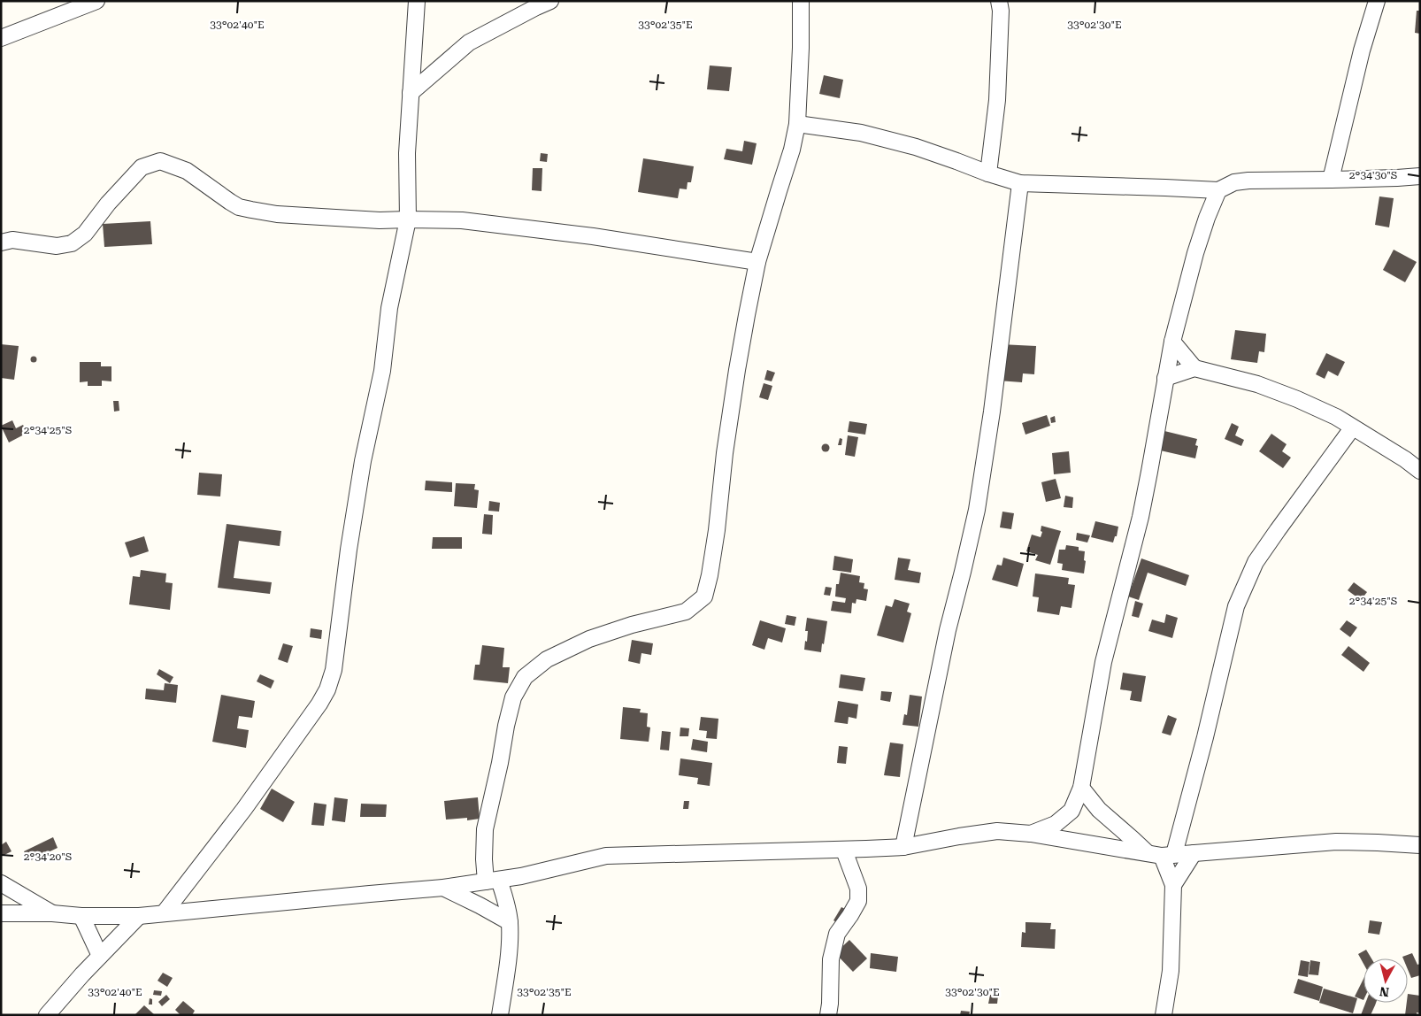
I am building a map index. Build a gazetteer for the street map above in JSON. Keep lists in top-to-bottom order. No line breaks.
{"north":"bottom","coordinates":["33°02'40\"E","33°02'35\"E","33°02'30\"E","2°34'30\"S","2°34'25\"S","2°34'20\"S"]}
